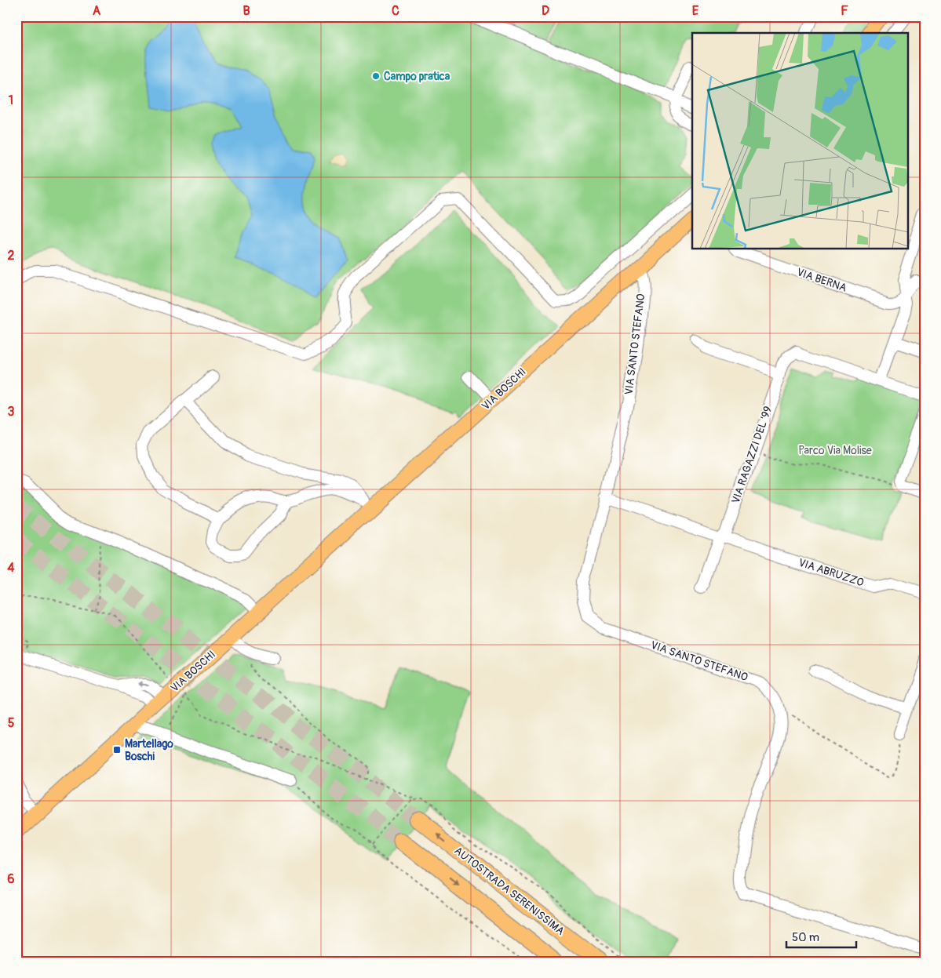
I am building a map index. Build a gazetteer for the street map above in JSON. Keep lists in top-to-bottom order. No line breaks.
{"streets":{"highway":["AUTOSTRADA SERENISSIMA"],"main road":["VIA BOSCHI"],"street":["VIA BERNA","VIA SANTO STEFANO","VIA RAGAZZI DEL '99","VIA ABRUZZO"]},"crossings":[["VIA SANTO STEFANO","VIA BOSCHI"],["VIA RAGAZZI DEL '99","VIA ABRUZZO"]],"parks":["Parco Via Molise"],"places":{"other":["Campo pratica"],"transit":["Martellago Boschi"]},"scale_bar":"50 m","grid":{"columns":["A","B","C","D","E","F"],"rows":["1","2","3","4","5","6"]}}
